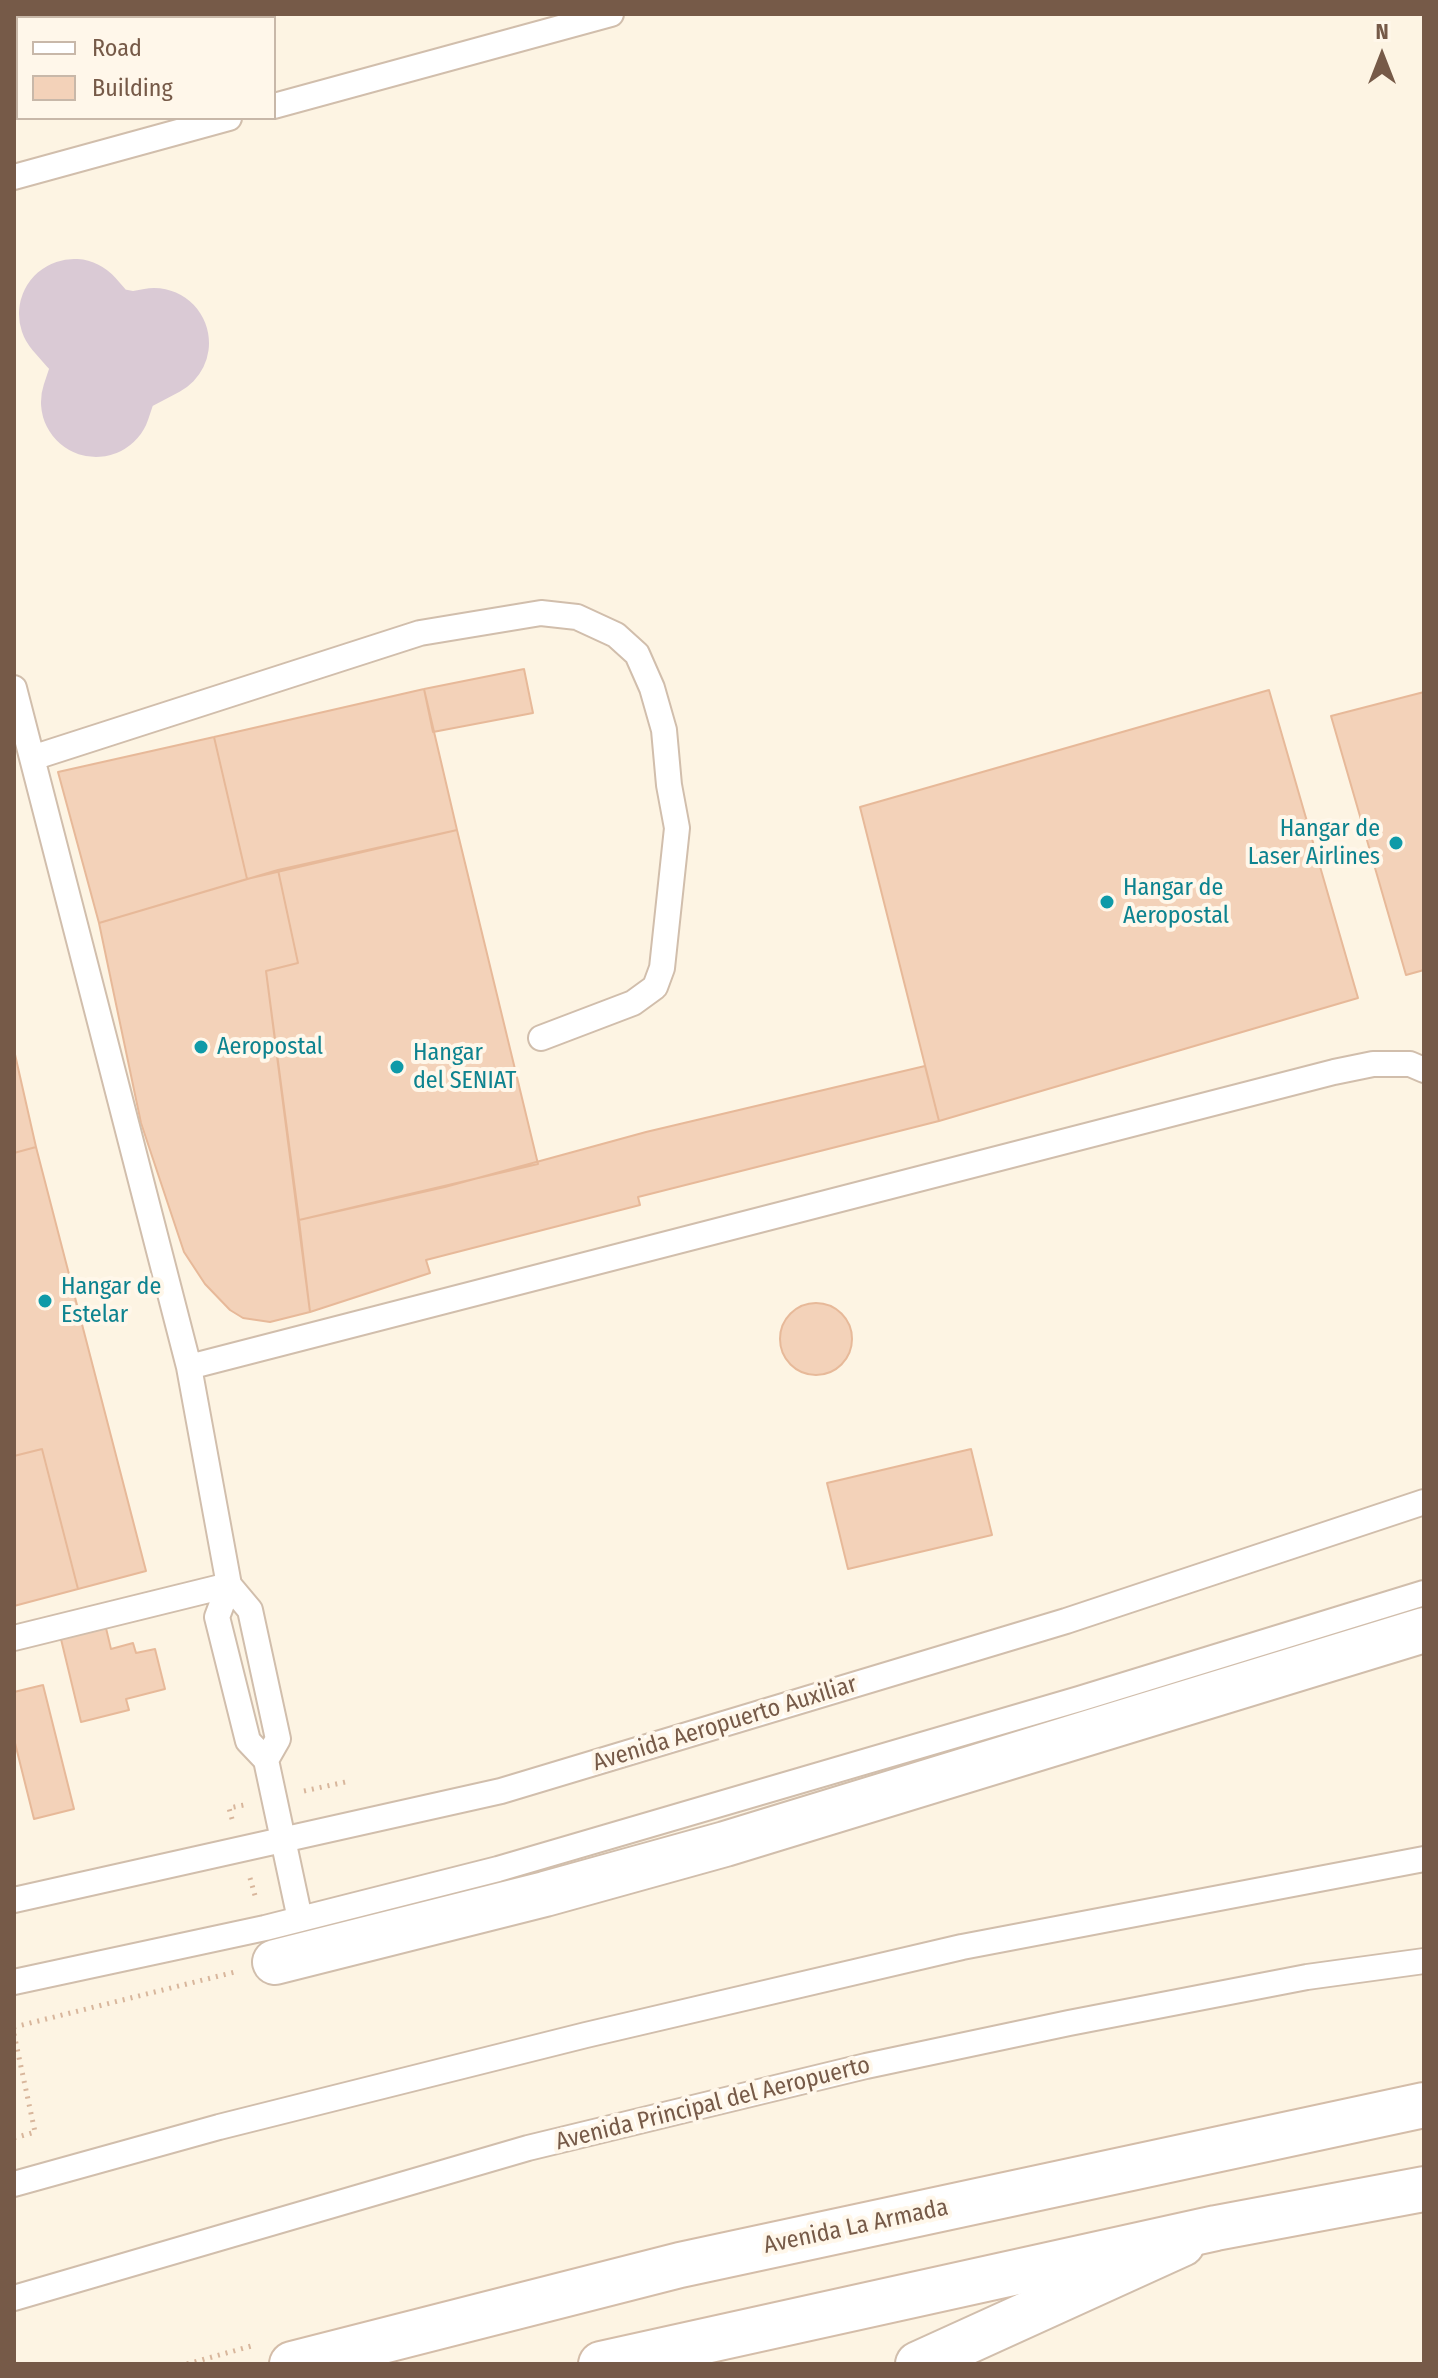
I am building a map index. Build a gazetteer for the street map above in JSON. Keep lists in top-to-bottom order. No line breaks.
{"streets":{"main road":["Avenida La Armada"],"lane":["Avenida Aeropuerto Auxiliar","Avenida Principal del Aeropuerto"]},"places":["Hangar de Laser Airlines","Hangar de Aeropostal","Aeropostal","Hangar del SENIAT","Hangar de Estelar"],"legend":["Road","Building"],"north":"top"}
